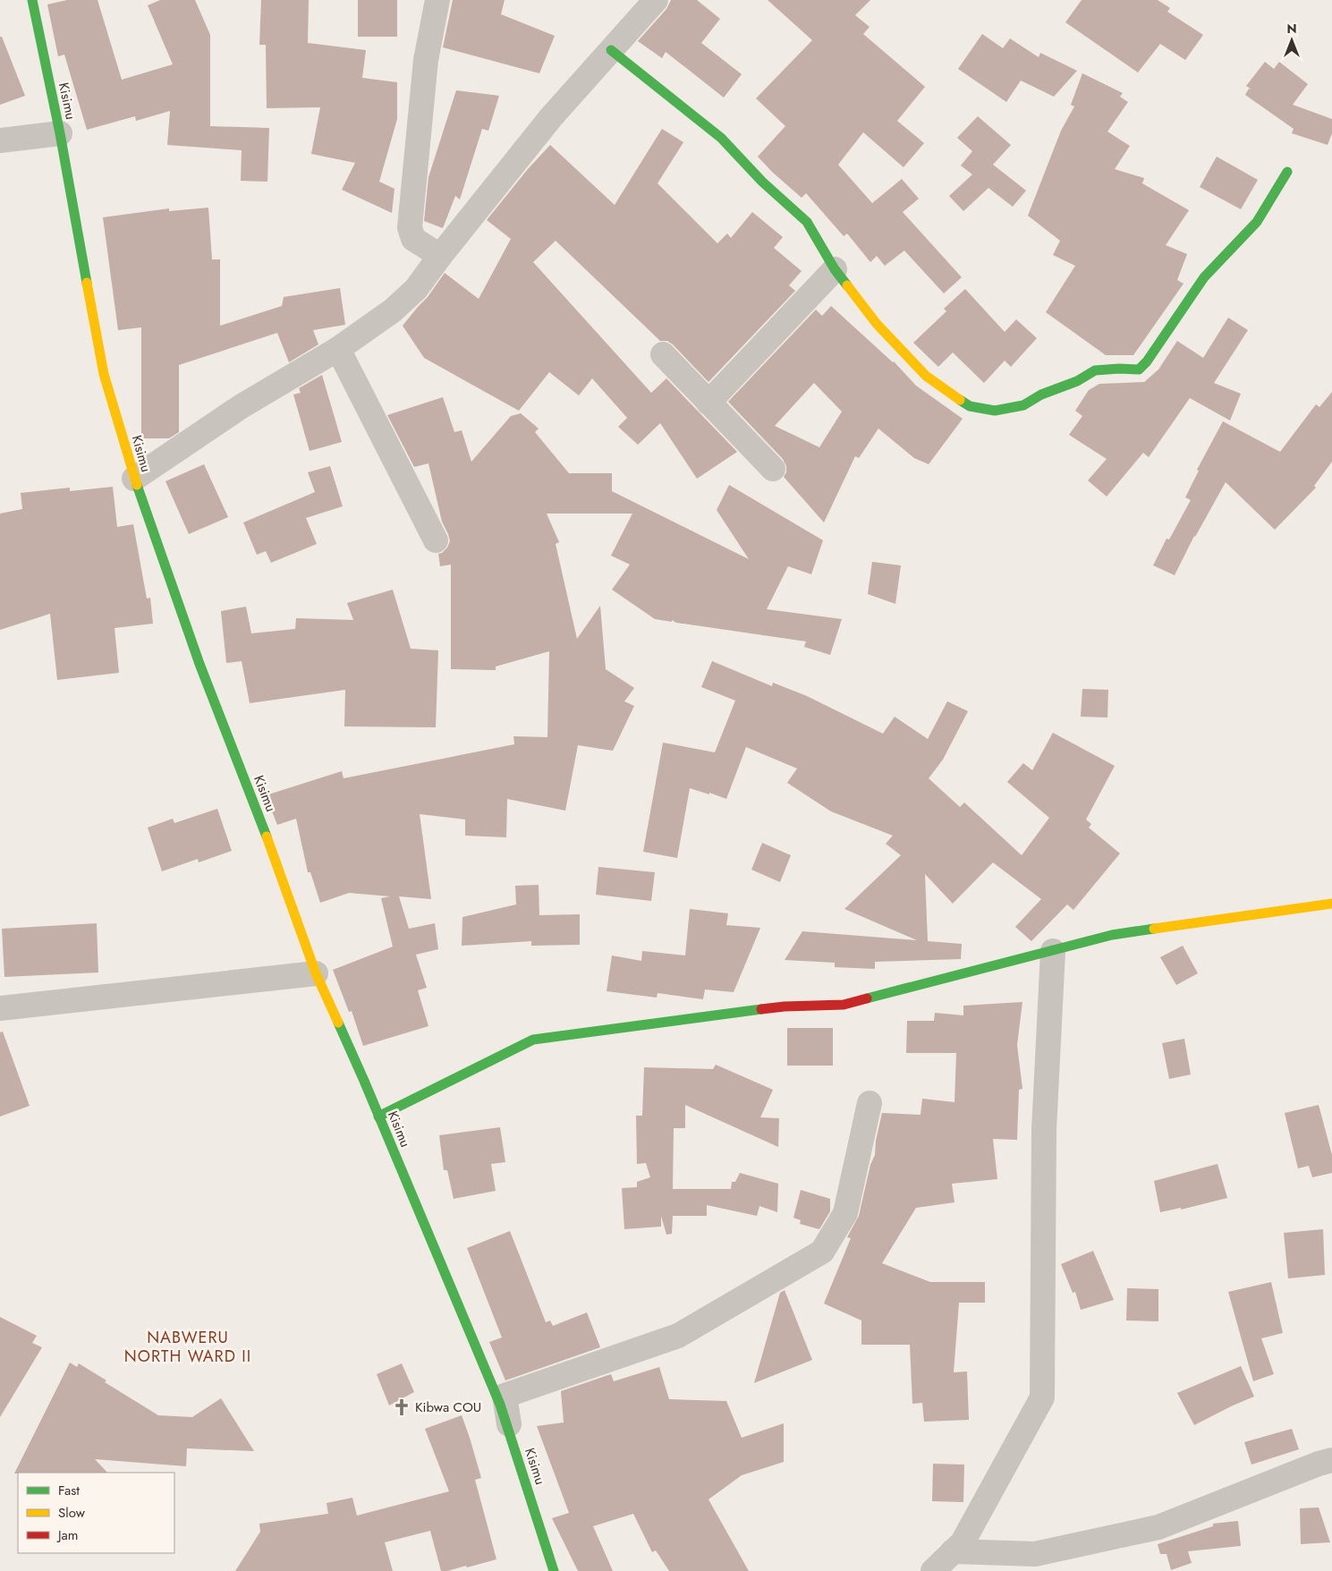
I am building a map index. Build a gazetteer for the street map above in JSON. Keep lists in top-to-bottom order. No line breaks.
{"streets":{"street":["Kisimu"]},"districts":["NABWERU NORTH WARD II"],"places":{"church":["Kibwa COU"]},"legend":["Fast","Slow","Jam"],"north":"top"}
